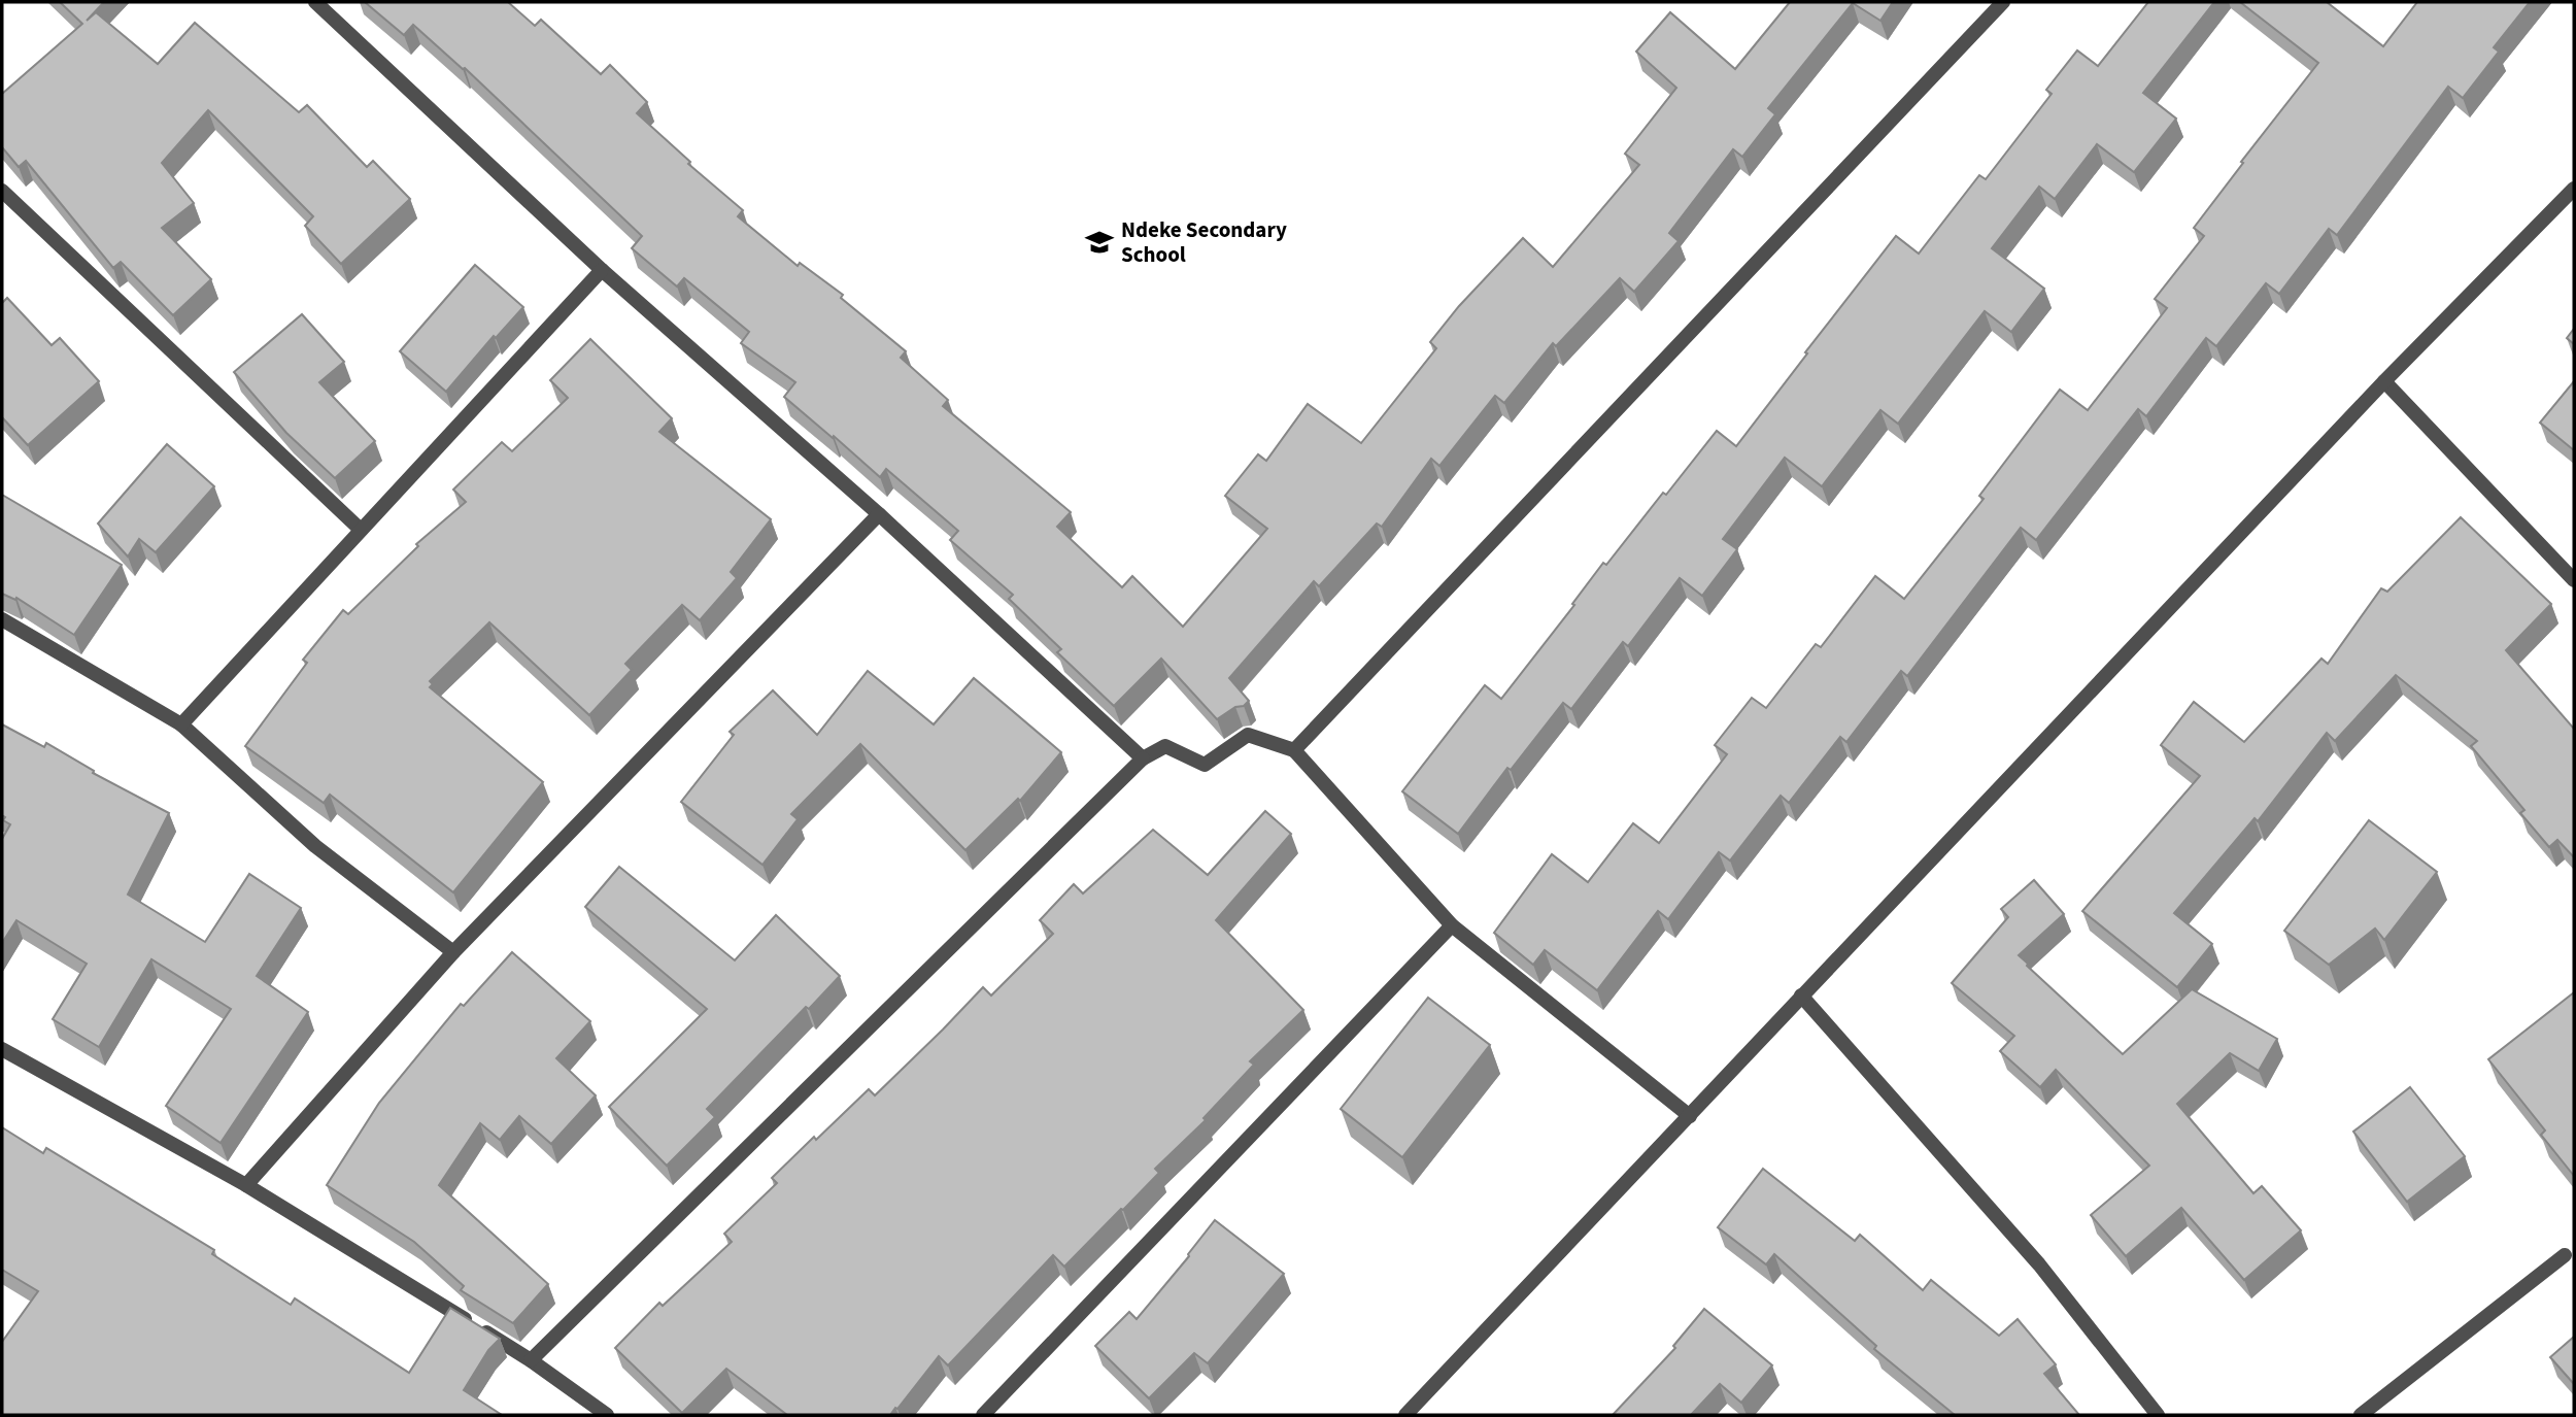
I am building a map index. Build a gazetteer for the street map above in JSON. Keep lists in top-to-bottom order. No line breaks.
{"places":{"school or university":["Ndeke Secondary School"]}}
